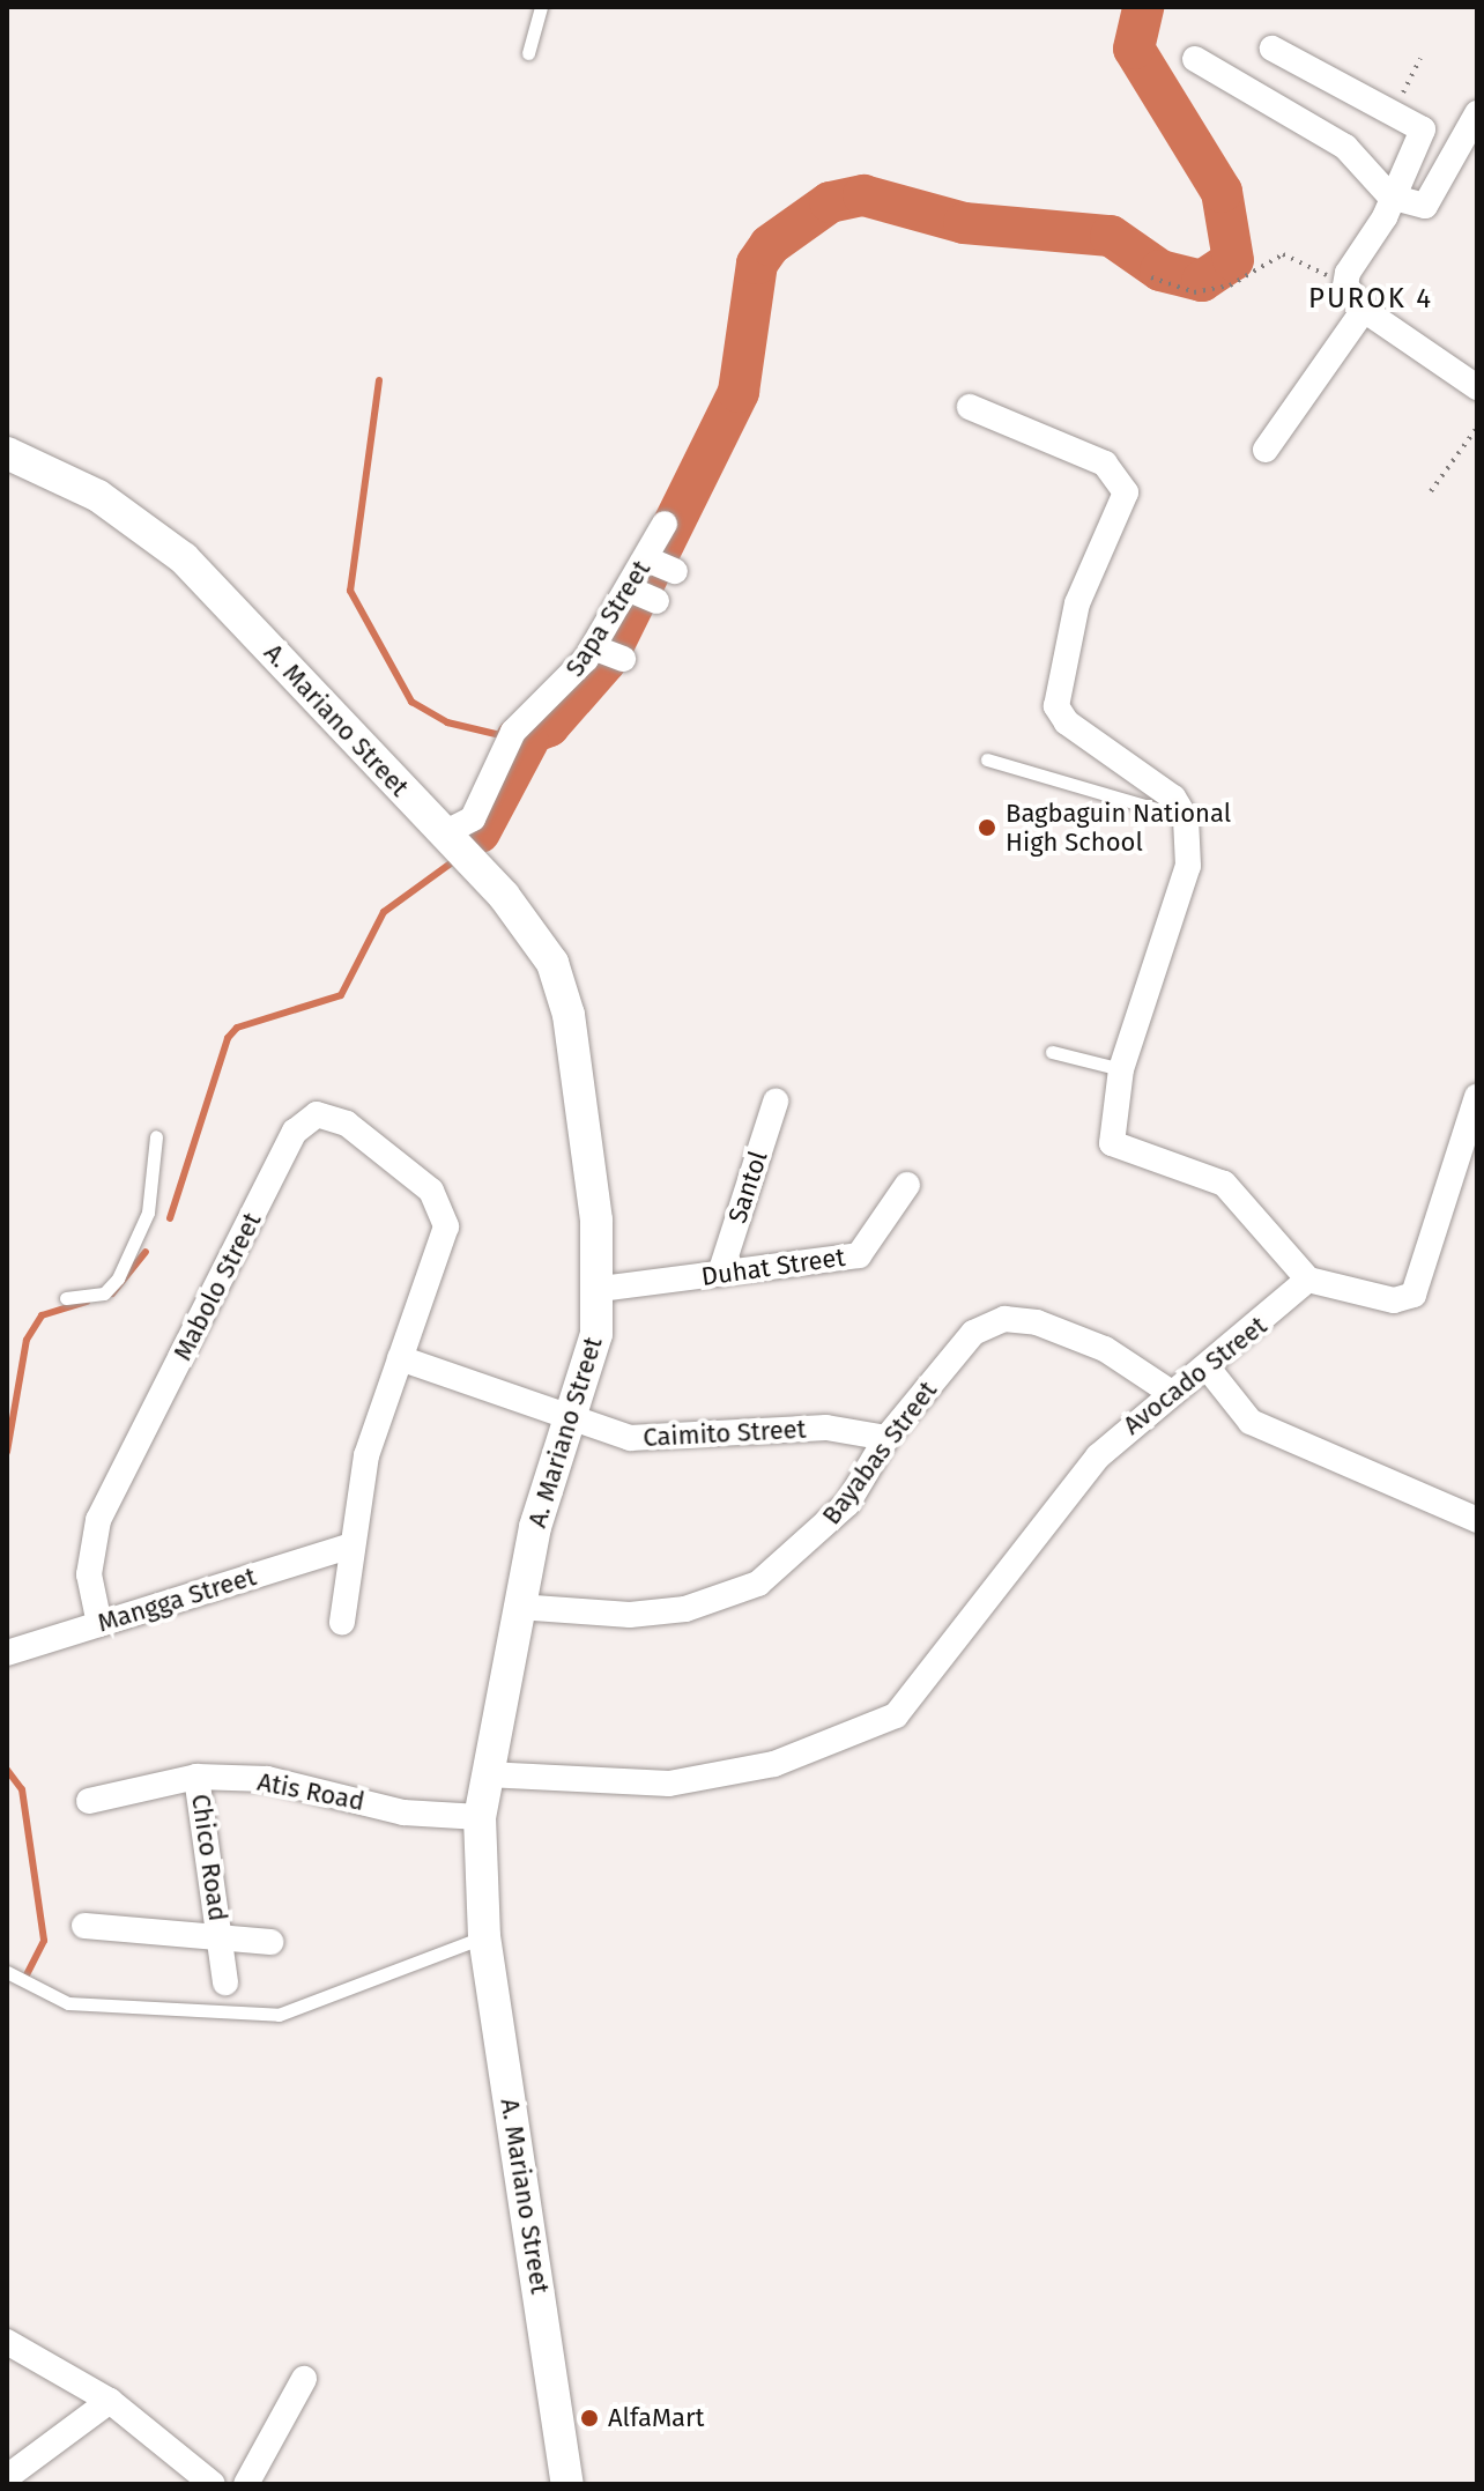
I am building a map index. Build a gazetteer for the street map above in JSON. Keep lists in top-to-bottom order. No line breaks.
{"streets":{"street":["Sapa Street","A. Mariano Street","Santol","Duhat Street","Mabolo Street","Avocado Street","Caimito Street","Bayabas Street","Mangga Street","Atis Road","Chico Road"]},"crossings":[["Sapa Street","A. Mariano Street"],["A. Mariano Street","Duhat Street"],["A. Mariano Street","Avocado Street"],["A. Mariano Street","Caimito Street"],["A. Mariano Street","Bayabas Street"],["A. Mariano Street","Atis Road"],["Santol","Duhat Street"],["Mabolo Street","Mangga Street"],["Avocado Street","Bayabas Street"],["Caimito Street","Bayabas Street"],["Atis Road","Chico Road"]],"districts":["PUROK 4"],"places":["Bagbaguin National High School","AlfaMart"]}
